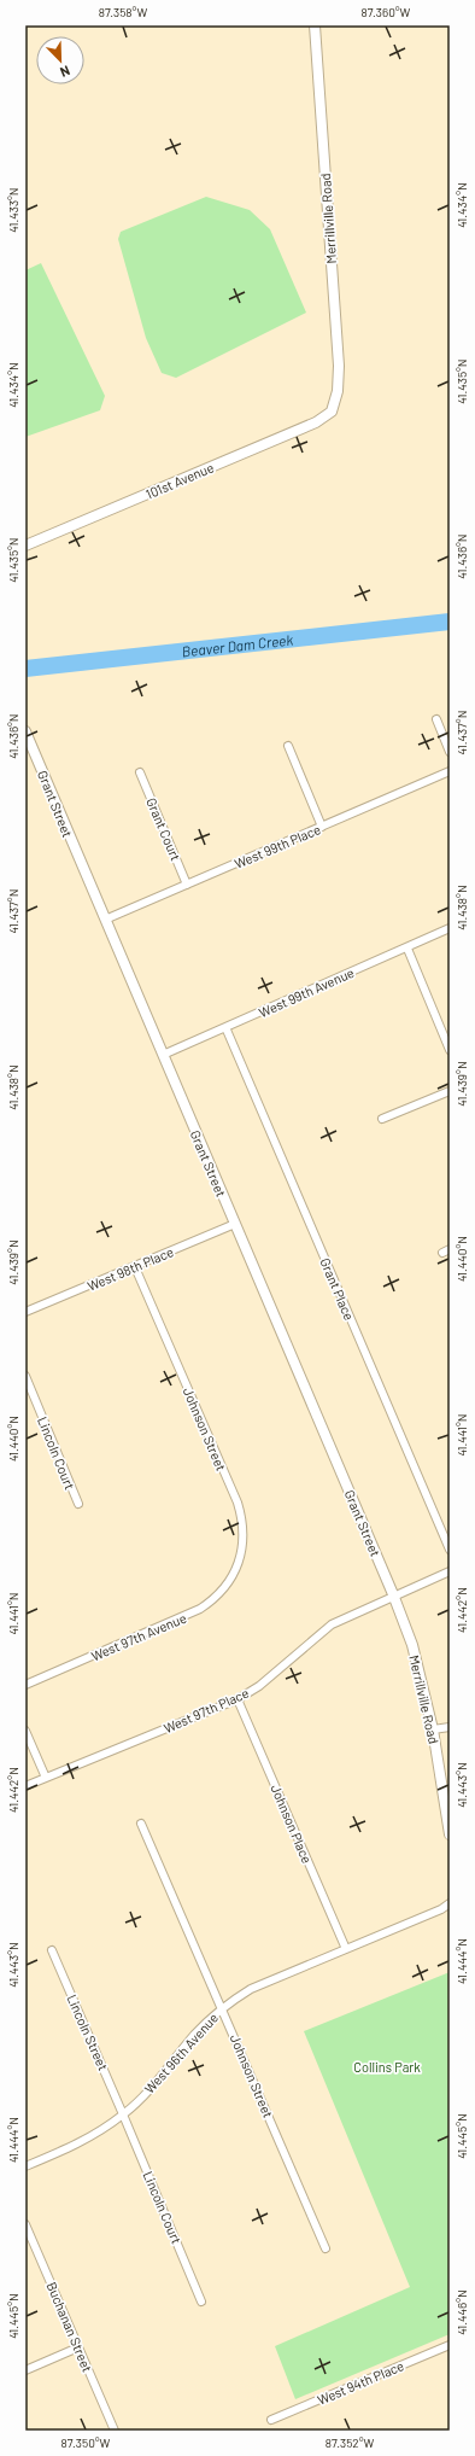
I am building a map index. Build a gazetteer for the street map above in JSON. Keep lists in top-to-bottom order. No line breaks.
{"streets":{"street":["Merrillville Road","101st Avenue","Grant Street","Grant Court","West 99th Place","West 99th Avenue","West 98th Place","Grant Place","Johnson Street","Lincoln Court","West 97th Avenue","West 97th Place","Johnson Place","Lincoln Street","West 96th Avenue","Buchanan Street","West 94th Place"]},"crossings":[["Merrillville Road","101st Avenue"],["Merrillville Road","Grant Street"],["Merrillville Road","West 97th Place"],["Grant Street","West 99th Place"],["Grant Street","West 99th Avenue"],["Grant Street","West 98th Place"],["Grant Street","West 97th Place"],["Grant Court","West 99th Place"],["West 99th Avenue","Grant Place"],["West 98th Place","Johnson Street"],["Johnson Street","West 97th Avenue"],["Johnson Street","West 96th Avenue"],["Lincoln Court","Lincoln Street"],["Lincoln Court","West 96th Avenue"],["West 97th Place","Johnson Place"],["Johnson Place","West 96th Avenue"],["Lincoln Street","West 96th Avenue"]],"water":["Beaver Dam Creek"],"parks":["Collins Park"],"north":"bottom right","coordinates":["87.358°W","87.360°W","41.434°N","41.433°N","41.435°N","41.436°N","41.437°N","41.438°N","41.439°N","41.440°N","41.441°N","41.442°N","41.443°N","41.444°N","41.445°N","41.446°N","87.350°W","87.352°W"]}
